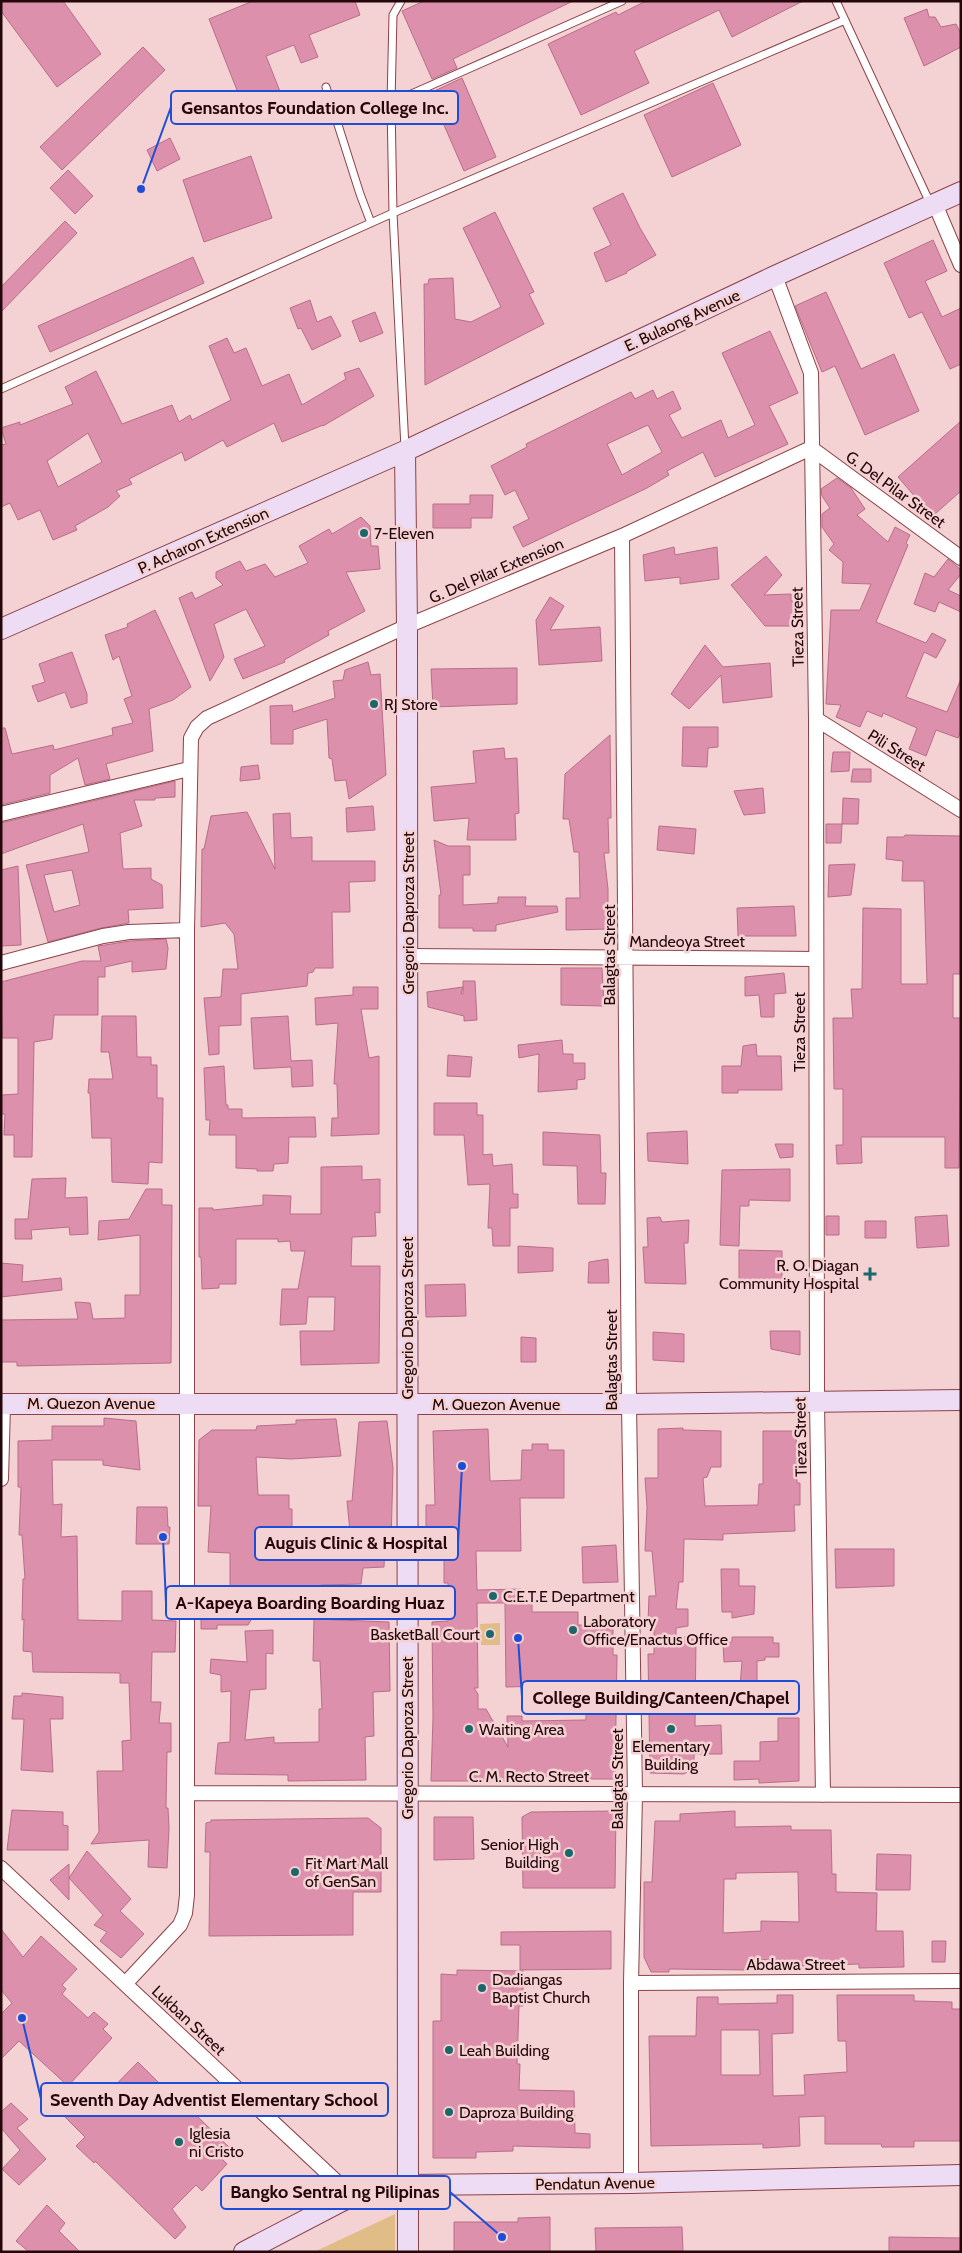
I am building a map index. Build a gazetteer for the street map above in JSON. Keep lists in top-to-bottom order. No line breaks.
{"streets":{"street":["E. Bulaong Avenue","G. Del Pilar Street","P. Acharon Extension","G. Del Pilar Extension","Tieza Street","Pili Street","Gregorio Daproza Street","Mandeoya Street","Balagtas Street","M. Quezon Avenue","C. M. Recto Street","Abdawa Street","Lukban Street","Pendatun Avenue"]},"crossings":[["E. Bulaong Avenue","P. Acharon Extension"],["E. Bulaong Avenue","Tieza Street"],["E. Bulaong Avenue","Gregorio Daproza Street"],["G. Del Pilar Street","G. Del Pilar Extension"],["G. Del Pilar Street","Tieza Street"],["P. Acharon Extension","Gregorio Daproza Street"],["G. Del Pilar Extension","Tieza Street"],["G. Del Pilar Extension","Gregorio Daproza Street"],["G. Del Pilar Extension","Balagtas Street"],["Tieza Street","Pili Street"],["Tieza Street","Mandeoya Street"],["Tieza Street","M. Quezon Avenue"],["Tieza Street","C. M. Recto Street"],["Gregorio Daproza Street","Mandeoya Street"],["Gregorio Daproza Street","M. Quezon Avenue"],["Gregorio Daproza Street","C. M. Recto Street"],["Gregorio Daproza Street","Pendatun Avenue"],["Mandeoya Street","Balagtas Street"],["Balagtas Street","M. Quezon Avenue"],["Balagtas Street","C. M. Recto Street"],["Balagtas Street","Abdawa Street"],["Balagtas Street","Pendatun Avenue"],["Lukban Street","Pendatun Avenue"]],"places":{"other":["Gensantos Foundation College Inc.","7-Eleven","RJ Store","Auguis Clinic & Hospital","A-Kapeya Boarding Boarding Huaz","C.E.T.E Department","Laboratory Office/Enactus Office","BasketBall Court","College Building/Canteen/Chapel","Waiting Area","Elementary Building","Senior High Building","Fit Mart Mall of GenSan","Dadiangas Baptist Church","Seventh Day Adventist Elementary School","Leah Building","Daproza Building","Iglesia ni Cristo","Bangko Sentral ng Pilipinas"],"health":["R. O. Diagan Community Hospital"]}}
